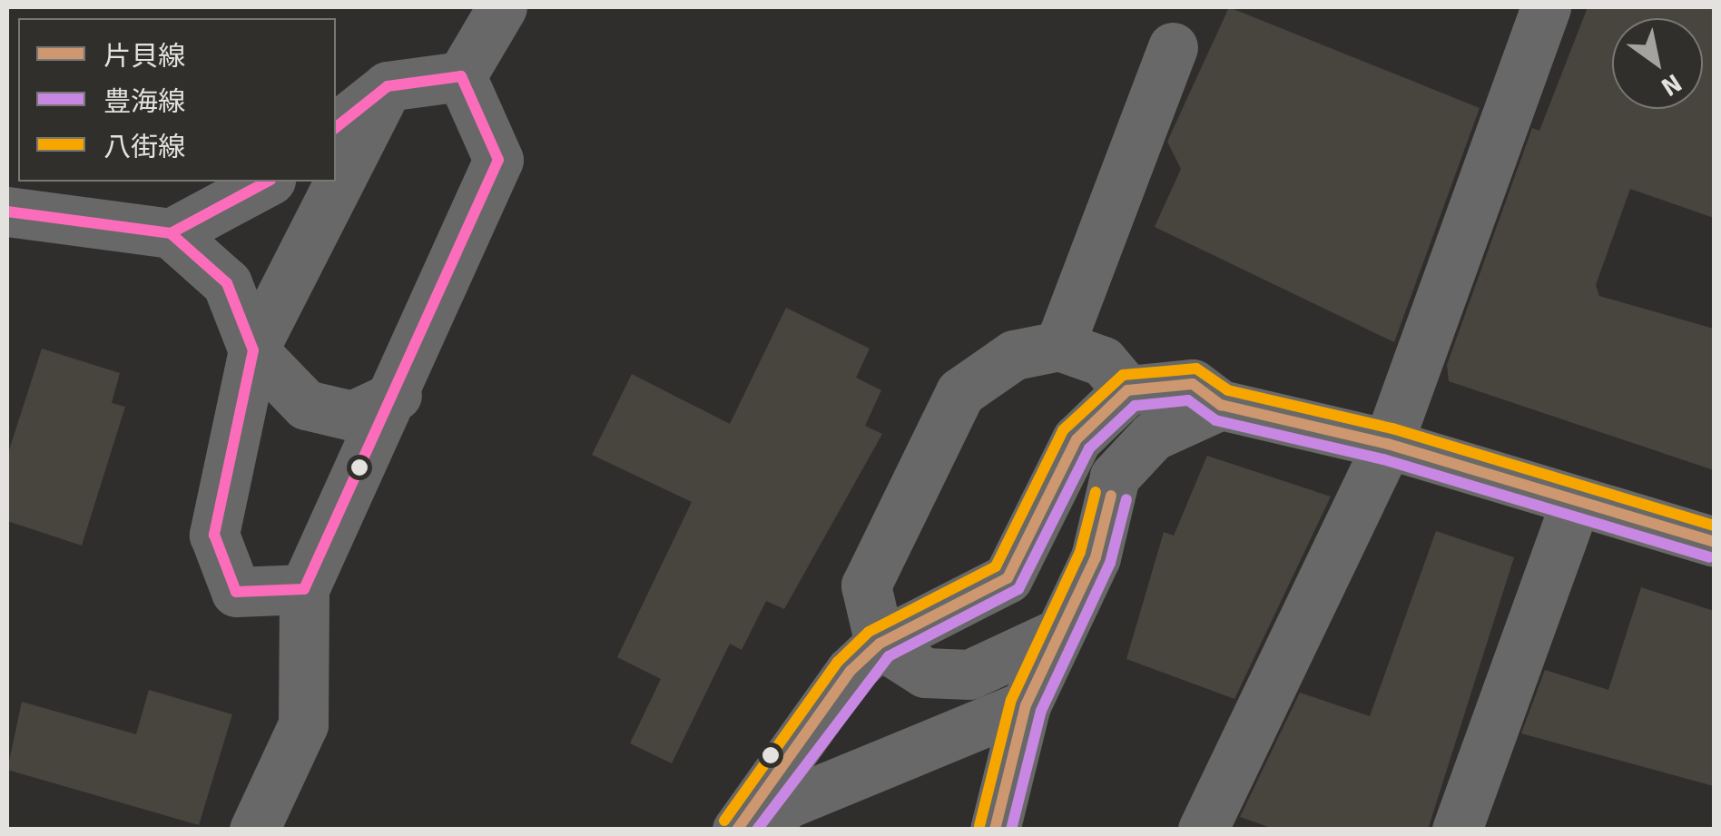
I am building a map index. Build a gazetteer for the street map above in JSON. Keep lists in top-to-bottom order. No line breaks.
{"lines":["transit line 八街線","transit line 片貝線","transit line 豊海線"],"legend":["片貝線","豊海線","八街線"],"north":"bottom right"}
